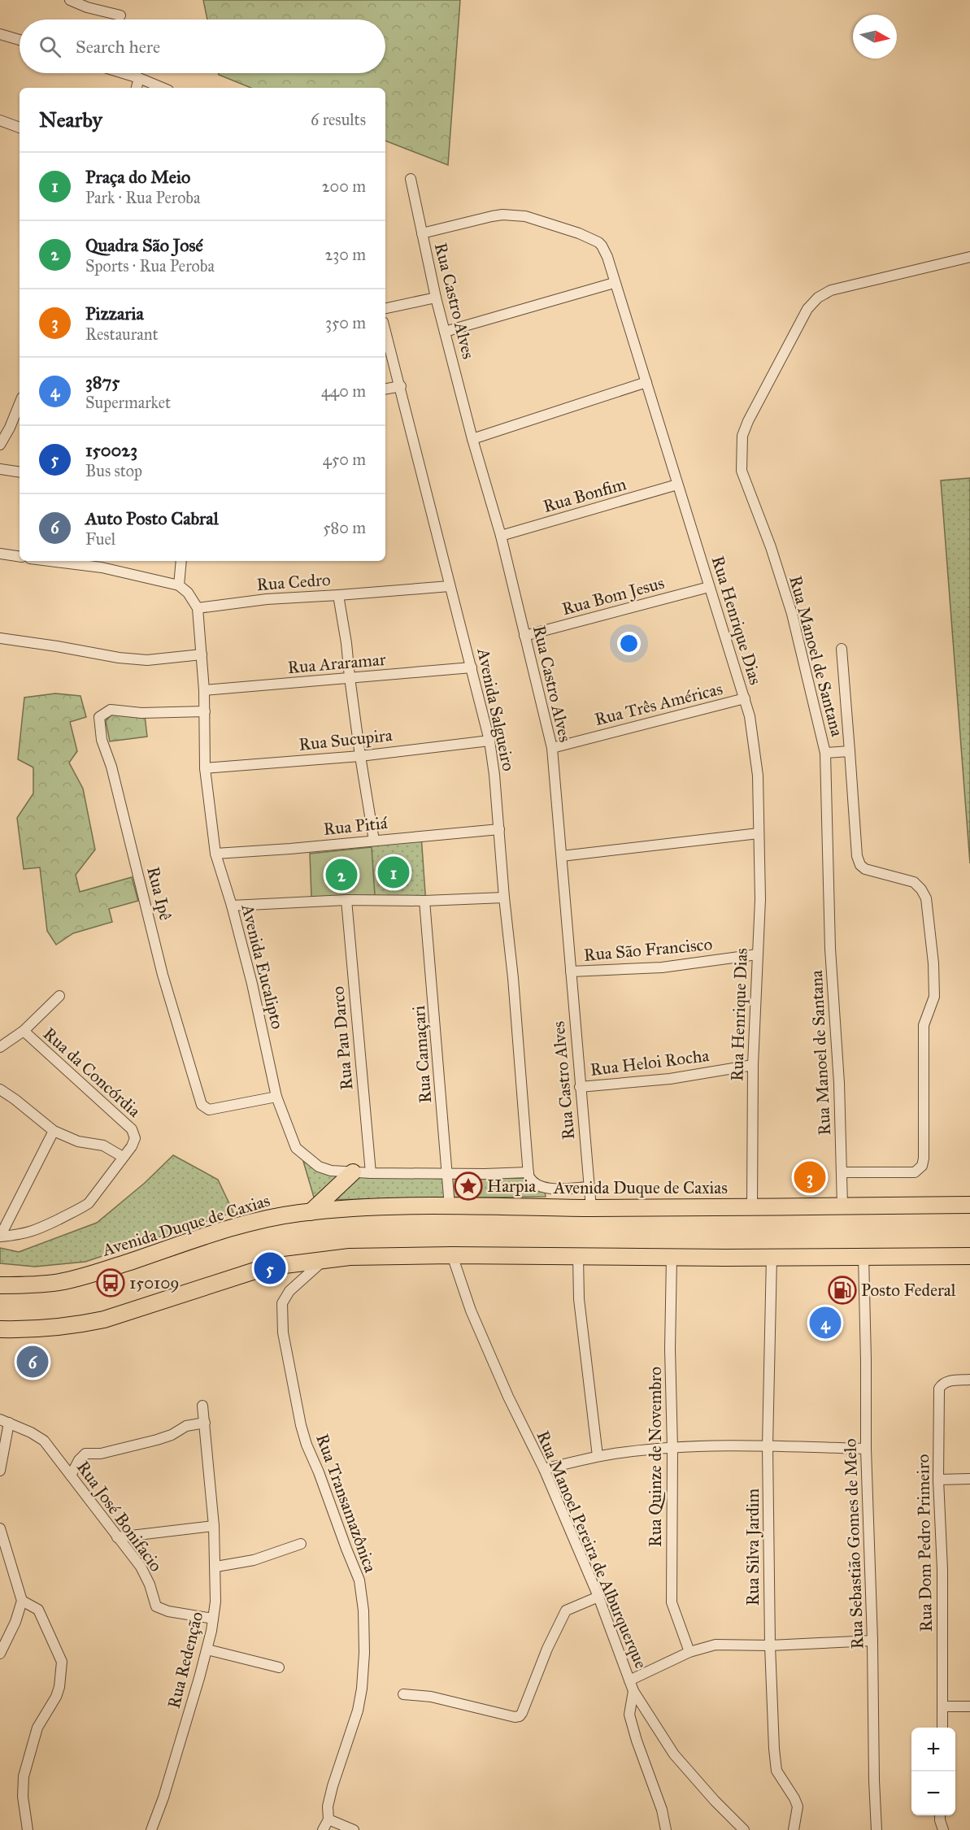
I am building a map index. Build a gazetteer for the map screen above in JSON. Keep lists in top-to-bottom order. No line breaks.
{"streets":{"highway":["Avenida Duque de Caxias"],"street":["Rua Castro Alves","Rua Bonfim","Rua Cedro","Rua Bom Jesus","Rua Henrique Dias","Rua Manoel de Santana","Rua Araramar","Rua Três Américas","Avenida Salgueiro","Rua Sucupira","Rua Pitiá","Rua Ipê","Rua São Francisco","Avenida Eucalipto","Rua Pau Darco","Rua Camaçari","Rua Heloi Rocha","Rua da Concórdia","Rua Quinze de Novembro","Rua Transamazônica","Rua José Bonifacio","Rua Dom Pedro Primeiro","Rua Sebastião Gomes de Melo","Rua Silva Jardim","Rua Manoel Pereira de Alburquerque","Rua Redenção"]},"crossings":[["Rua Castro Alves","Rua Bonfim"],["Rua Castro Alves","Rua Bom Jesus"],["Rua Castro Alves","Rua Henrique Dias"],["Rua Castro Alves","Rua Três Américas"],["Rua Castro Alves","Rua São Francisco"],["Rua Castro Alves","Rua Heloi Rocha"],["Rua Castro Alves","Avenida Duque de Caxias"],["Rua Bonfim","Rua Henrique Dias"],["Rua Cedro","Avenida Salgueiro"],["Rua Cedro","Avenida Eucalipto"],["Rua Bom Jesus","Rua Henrique Dias"],["Rua Henrique Dias","Rua Três Américas"],["Rua Henrique Dias","Rua São Francisco"],["Rua Henrique Dias","Rua Heloi Rocha"],["Rua Henrique Dias","Avenida Duque de Caxias"],["Rua Manoel de Santana","Avenida Duque de Caxias"],["Rua Araramar","Avenida Salgueiro"],["Rua Araramar","Avenida Eucalipto"],["Avenida Salgueiro","Rua Sucupira"],["Avenida Salgueiro","Rua Pitiá"],["Avenida Salgueiro","Avenida Eucalipto"],["Rua Sucupira","Avenida Eucalipto"],["Rua Pitiá","Avenida Eucalipto"],["Rua Ipê","Avenida Eucalipto"],["Avenida Eucalipto","Rua Pau Darco"],["Avenida Eucalipto","Rua Camaçari"],["Rua Camaçari","Avenida Duque de Caxias"],["Rua José Bonifacio","Rua Redenção"]],"places":{"place":["Harpia"],"bus stop":["150109"],"fuel station":["Posto Federal"]},"north":"right","page":{"search":"Search here","heading":["Nearby","6 results"],"list":[{"mark":"1","name":"Praça do Meio","note":"Park · Rua Peroba","value":"200 m"},{"mark":"2","name":"Quadra São José","note":"Sports · Rua Peroba","value":"230 m"},{"mark":"3","name":"Pizzaria","note":"Restaurant","value":"350 m"},{"mark":"4","name":"3875","note":"Supermarket","value":"440 m"},{"mark":"5","name":"150023","note":"Bus stop","value":"450 m"},{"mark":"6","name":"Auto Posto Cabral","note":"Fuel","value":"580 m"}],"pins":["1","2","3","5","4","6"],"map_buttons":["+","−"]}}
